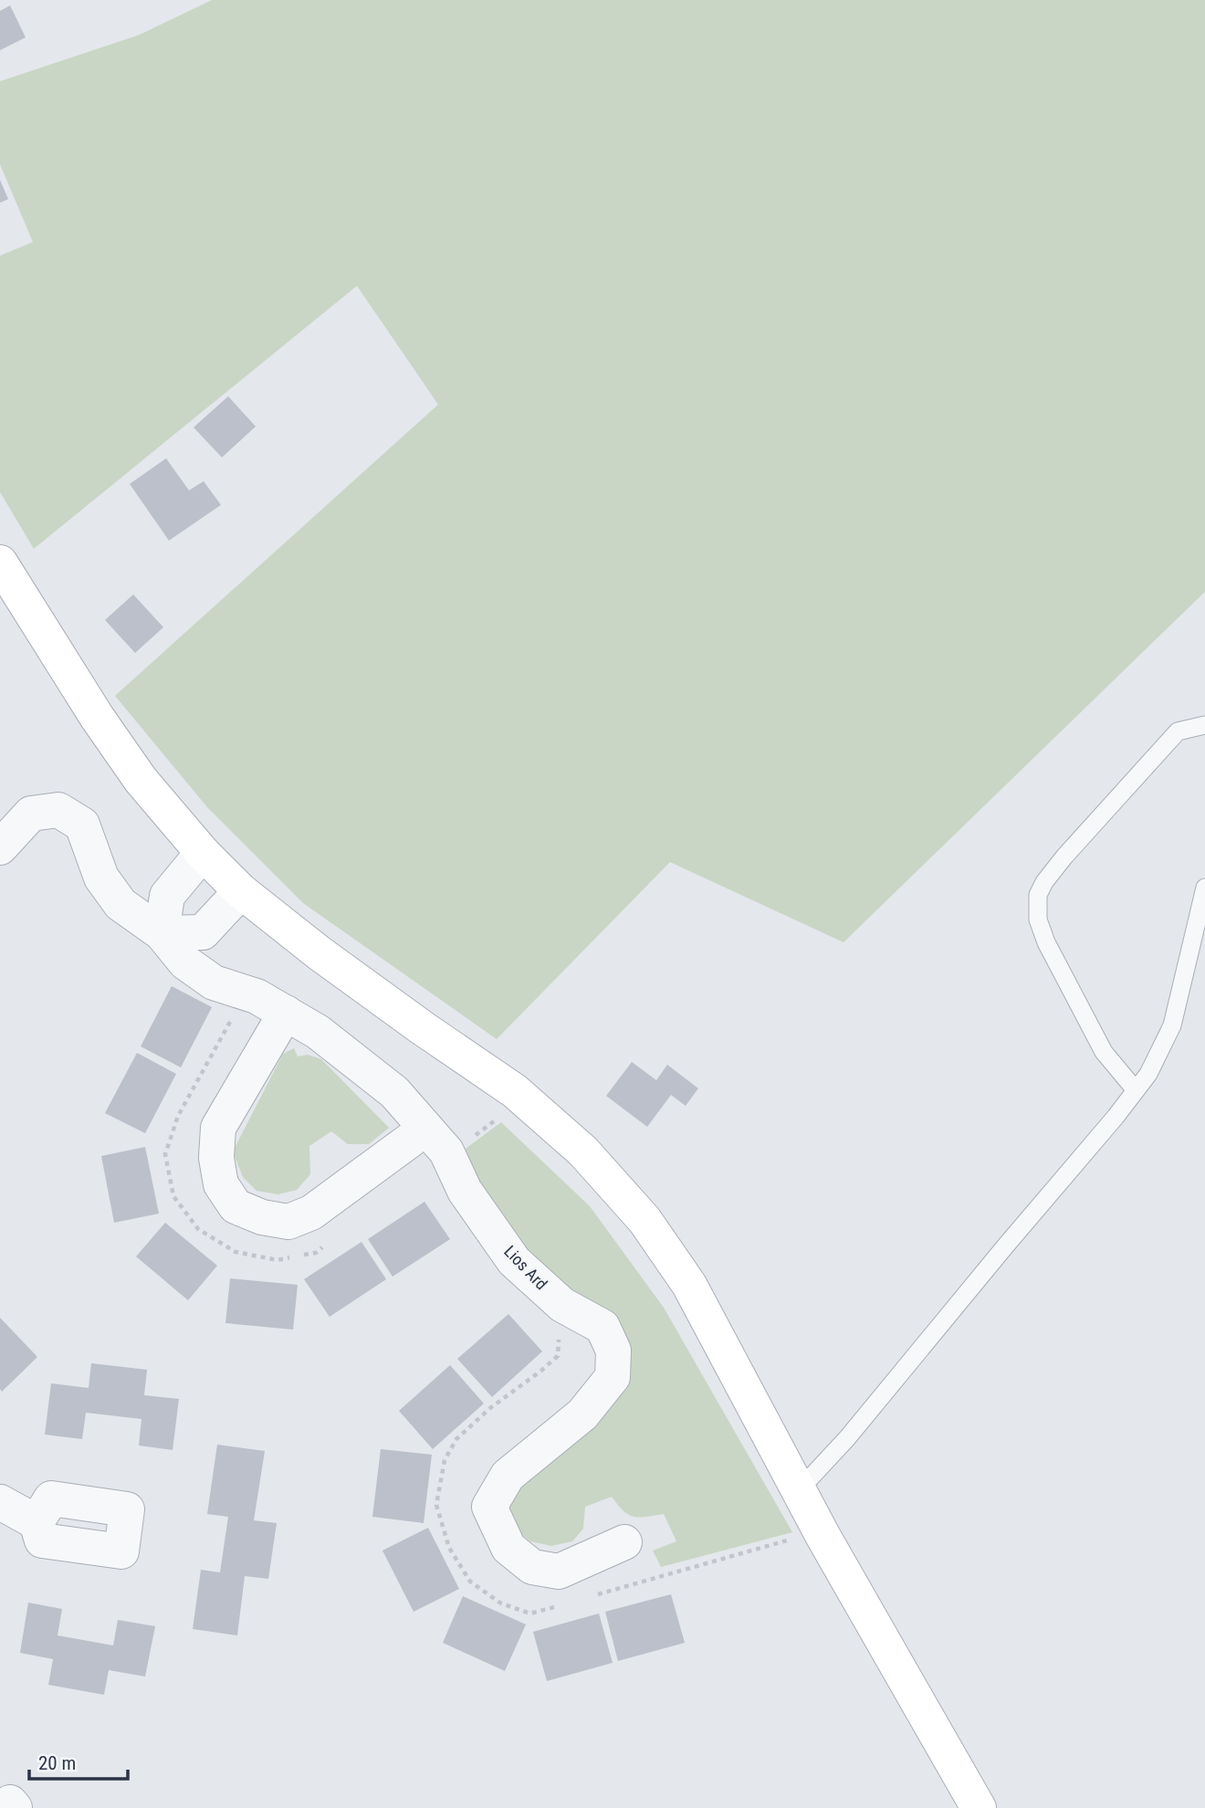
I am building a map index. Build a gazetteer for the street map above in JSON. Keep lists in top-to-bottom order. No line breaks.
{"streets":{"street":["Lios Ard"]},"scale_bar":"20 m"}
